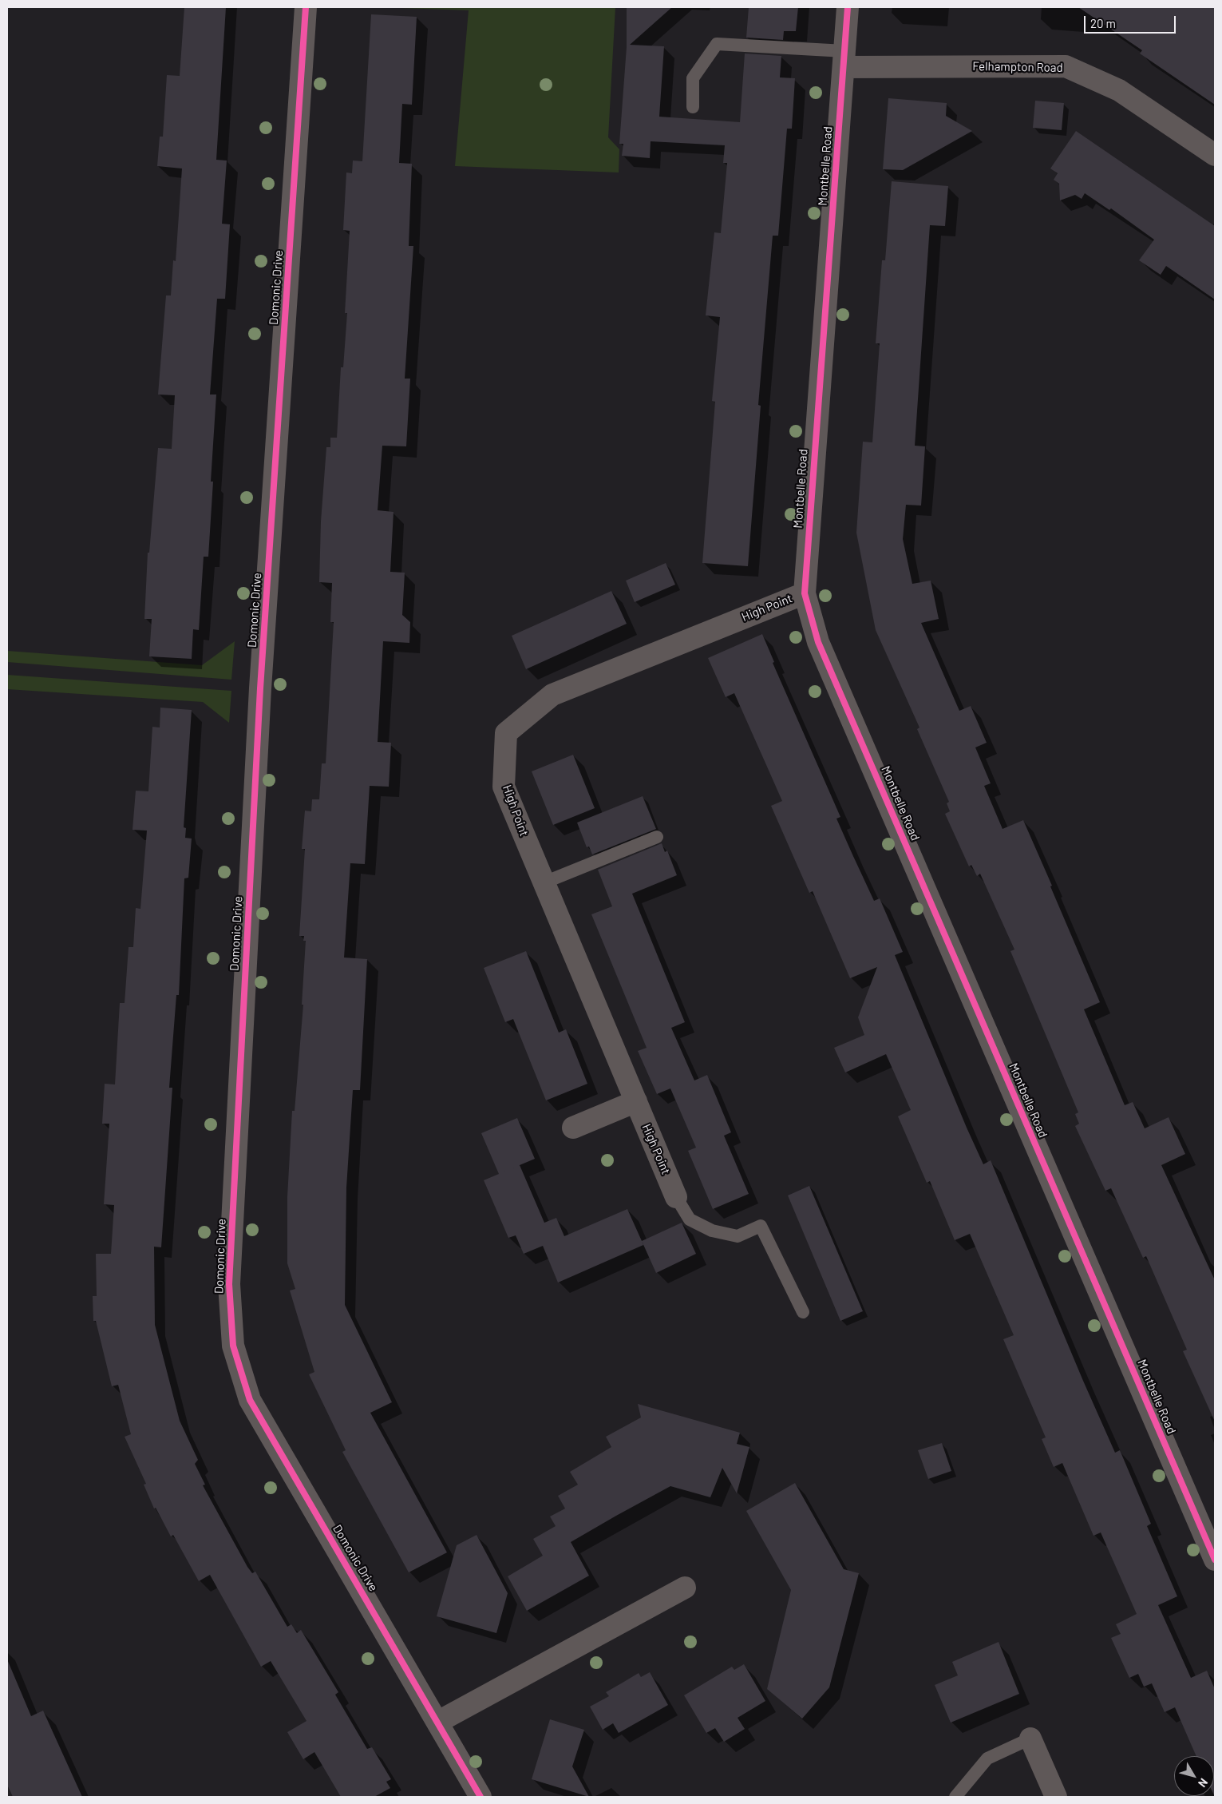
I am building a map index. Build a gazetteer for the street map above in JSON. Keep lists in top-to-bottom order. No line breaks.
{"streets":{"street":["Felhampton Road","Montbelle Road","Domonic Drive","High Point"]},"crossings":[["Felhampton Road","Montbelle Road"],["Montbelle Road","High Point"]],"scale_bar":"20 m","north":"bottom right"}
